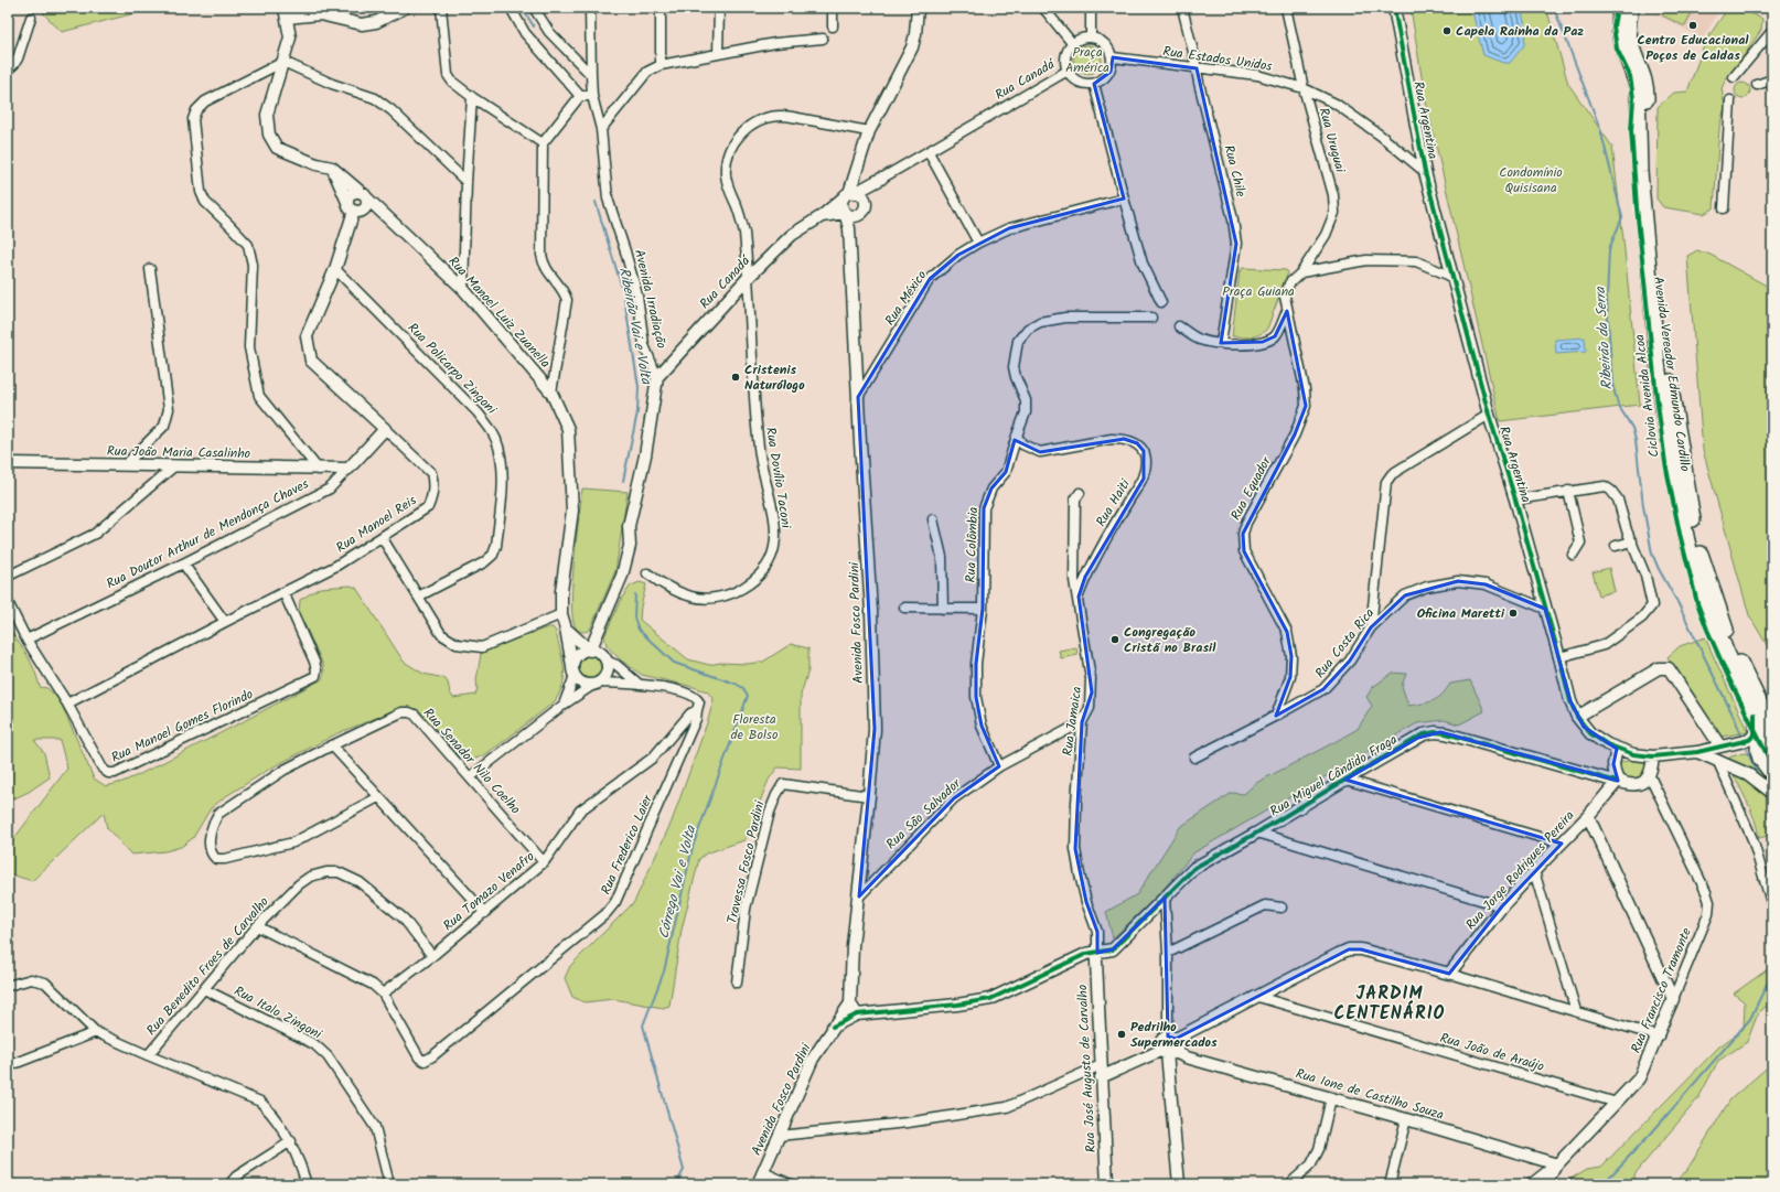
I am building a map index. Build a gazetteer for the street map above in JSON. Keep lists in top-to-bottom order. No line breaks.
{"streets":{"main road":["Avenida Vereador Edmundo Cardillo"],"street":["Rua Estados Unidos","Rua Canadá","Rua Argentina","Rua Uruguai","Rua Chile","Rua México","Avenida Irradiação","Rua Manoel Luiz Zuanella","Rua Policarpo Zingoni","Rua João Maria Casalinho","Rua Dovílio Taconi","Rua Equador","Rua Haiti","Rua Manoel Reis","Rua Doutor Arthur de Mendonça Chaves","Rua Colômbia","Avenida Fosco Pardini","Rua Costa Rica","Rua Jamaica","Rua Manoel Gomes Florindo","Rua Senador Nilo Coelho","Rua Miguel Cândido Fraga","Rua São Salvador","Rua Frederico Laier","Travessa Fosco Pardini","Rua Jorge Rodrigues Pereira","Rua Tomazo Venafro","Rua Benedito Froes de Carvalho","Rua Francisco Tramonte","Rua Italo Zingoni","Rua João de Araújo","Rua José Augusto de Carvalho","Rua Ione de Castilho Souza"],"cycle path":["Ciclovia Avenida Alcoa"]},"crossings":[["Rua Estados Unidos","Rua Canadá"],["Rua Estados Unidos","Rua Argentina"],["Rua Estados Unidos","Rua Uruguai"],["Rua Estados Unidos","Rua Chile"],["Rua Canadá","Avenida Irradiação"],["Rua Canadá","Rua Dovílio Taconi"],["Rua Canadá","Avenida Fosco Pardini"],["Rua Argentina","Avenida Vereador Edmundo Cardillo"],["Rua Argentina","Rua Costa Rica"],["Rua Uruguai","Rua Equador"],["Rua México","Avenida Fosco Pardini"],["Rua Manoel Luiz Zuanella","Rua Manoel Reis"],["Rua Policarpo Zingoni","Rua Manoel Reis"],["Rua João Maria Casalinho","Rua Doutor Arthur de Mendonça Chaves"],["Rua Equador","Rua Costa Rica"],["Rua Haiti","Rua Colômbia"],["Rua Haiti","Rua Jamaica"],["Rua Manoel Reis","Rua Doutor Arthur de Mendonça Chaves"],["Rua Manoel Reis","Rua Manoel Gomes Florindo"],["Rua Doutor Arthur de Mendonça Chaves","Rua Manoel Gomes Florindo"],["Rua Colômbia","Rua São Salvador"],["Avenida Fosco Pardini","Rua Miguel Cândido Fraga"],["Avenida Fosco Pardini","Rua São Salvador"],["Avenida Fosco Pardini","Travessa Fosco Pardini"],["Rua Jamaica","Rua Miguel Cândido Fraga"],["Rua Jamaica","Rua São Salvador"],["Rua Jamaica","Rua José Augusto de Carvalho"],["Rua Senador Nilo Coelho","Rua Tomazo Venafro"],["Rua Miguel Cândido Fraga","Rua Jorge Rodrigues Pereira"],["Rua Miguel Cândido Fraga","Rua José Augusto de Carvalho"],["Rua Frederico Laier","Rua Tomazo Venafro"],["Rua Tomazo Venafro","Rua Benedito Froes de Carvalho"],["Rua Benedito Froes de Carvalho","Rua Italo Zingoni"],["Rua Francisco Tramonte","Rua João de Araújo"],["Rua Francisco Tramonte","Rua Ione de Castilho Souza"]],"districts":["JARDIM CENTENÁRIO"],"water":["Ribeirão Vai e Volta","Ribeirão da Serra","Córrego Vai e Volta"],"parks":["Praça América","Condomínio Quisisana","Praça Guiana","Floresta de Bolso"],"places":["Centro Educacional Poços de Caldas","Capela Rainha da Paz","Cristenis Naturólogo","Oficina Maretti","Congregação Cristã no Brasil","Pedrilho Supermercados"]}
